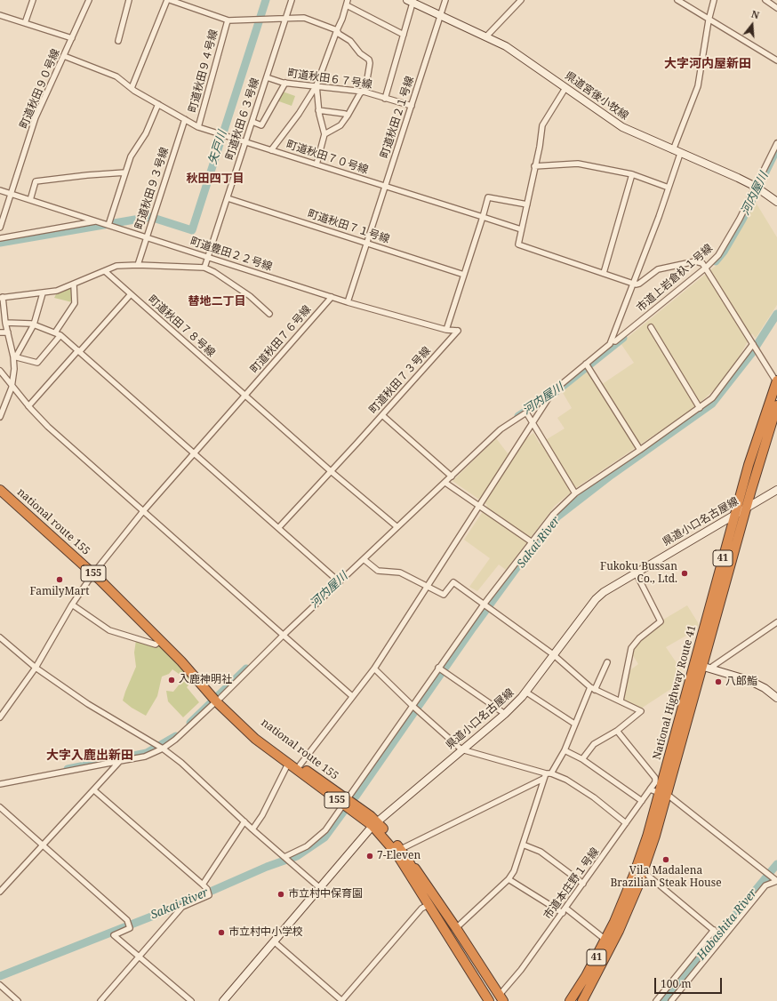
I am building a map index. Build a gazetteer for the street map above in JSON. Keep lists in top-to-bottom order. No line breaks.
{"streets":{"highway":["national route 155","41","155","National Highway Route 41"],"main road":["県道宮後小牧線","県道小口名古屋線"],"street":["町道秋田９４号線","町道秋田６７号線","町道秋田９０号線","町道秋田２１号線","町道秋田６３号線","町道秋田７０号線","町道秋田９３号線","町道秋田７１号線","町道豊田２２号線","市道上岩倉杁１号線","町道秋田７８号線","町道秋田７６号線","町道秋田７３号線","市道本庄野１号線"]},"crossings":[["町道秋田９４号線","町道秋田７０号線"],["町道秋田６７号線","町道秋田２１号線"],["町道秋田６７号線","町道秋田６３号線"],["町道秋田９０号線","町道秋田７０号線"],["町道秋田９０号線","町道豊田２２号線"],["県道宮後小牧線","町道秋田２１号線"],["県道宮後小牧線","市道上岩倉杁１号線"],["町道秋田２１号線","町道秋田７０号線"],["町道秋田２１号線","町道秋田７１号線"],["町道秋田２１号線","町道豊田２２号線"],["町道秋田６３号線","町道秋田７０号線"],["町道秋田６３号線","町道秋田７１号線"],["町道秋田６３号線","町道豊田２２号線"],["町道秋田７０号線","町道秋田９３号線"],["町道秋田９３号線","町道豊田２２号線"],["町道豊田２２号線","町道秋田７６号線"],["町道豊田２２号線","町道秋田７３号線"],["町道秋田７８号線","町道秋田７６号線"],["町道秋田７８号線","町道秋田７３号線"],["町道秋田７６号線","national route 155"],["national route 155","県道小口名古屋線"],["national route 155","155"],["national route 155","市道本庄野１号線"],["県道小口名古屋線","National Highway Route 41"],["155","市道本庄野１号線"]],"districts":["大字河内屋新田","秋田四丁目","替地二丁目","大字入鹿出新田"],"water":["矢戸川","河内屋川","Sakai River","Habashita River"],"places":["Fukoku Bussan Co., Ltd.","FamilyMart","入鹿神明社","八郎鮨","7-Eleven","Vila Madalena Brazilian Steak House","市立村中保育園","市立村中小学校"],"scale_bar":"100 m","north":"top"}
